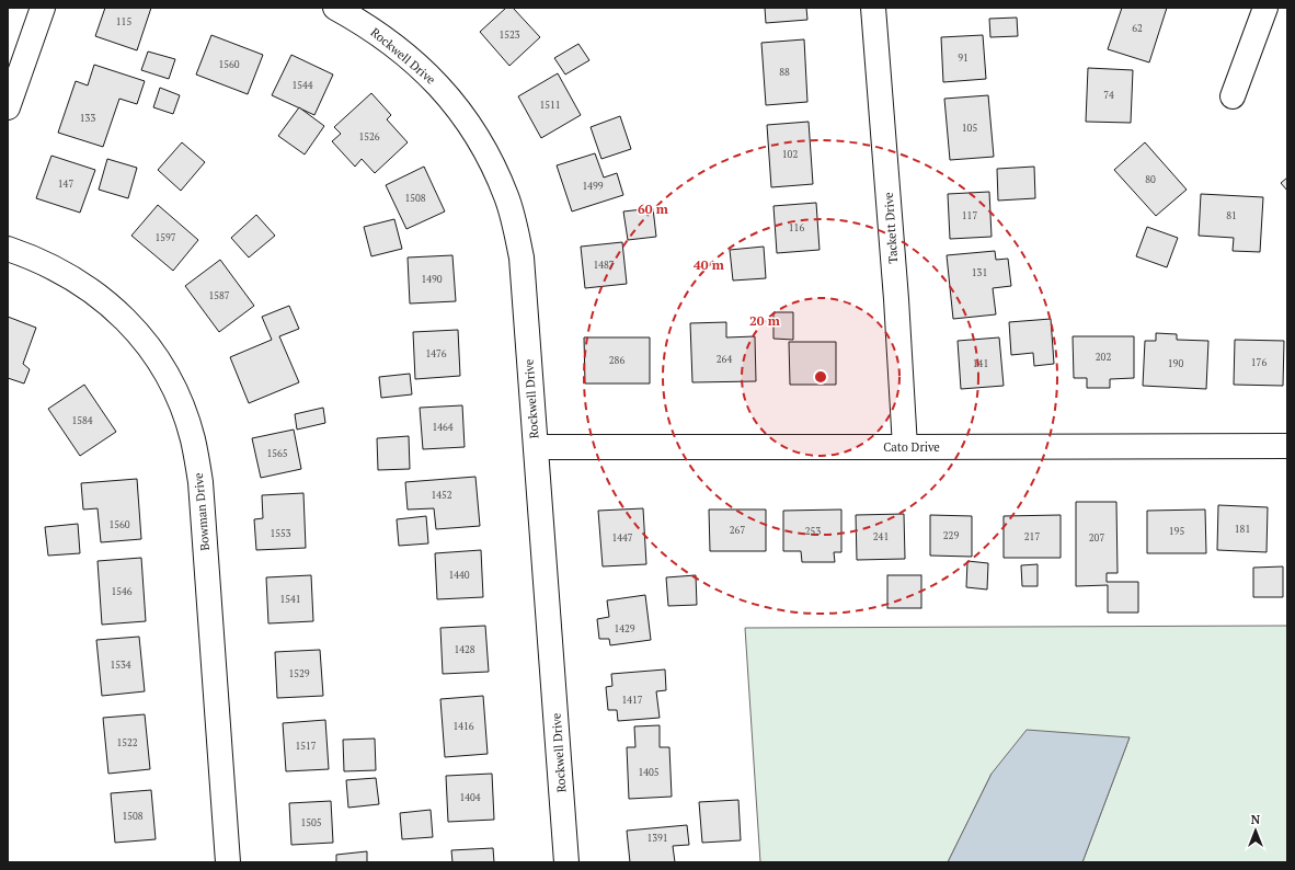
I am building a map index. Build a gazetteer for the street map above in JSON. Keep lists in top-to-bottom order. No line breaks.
{"streets":{"street":["Rockwell Drive","Tackett Drive","Cato Drive","Bowman Drive"]},"crossings":[["Rockwell Drive","Cato Drive"],["Tackett Drive","Cato Drive"]],"house_numbers":["115","62","1523","91","1560","88","1544","74","1511","133","105","1526","102","80","147","1499","1508","117","81","116","1597","1487","131","1490","1587","1476","202","264","286","176","141","190","1584","1464","1565","1452","1560","181","267","253","195","1553","229","241","217","1447","207","1440","1546","1541","1429","1428","1534","1529","1417","1416","1522","1517","1405","1404","1508","1505","1391"],"north":"top","rings":["60 m","40 m","20 m"]}
